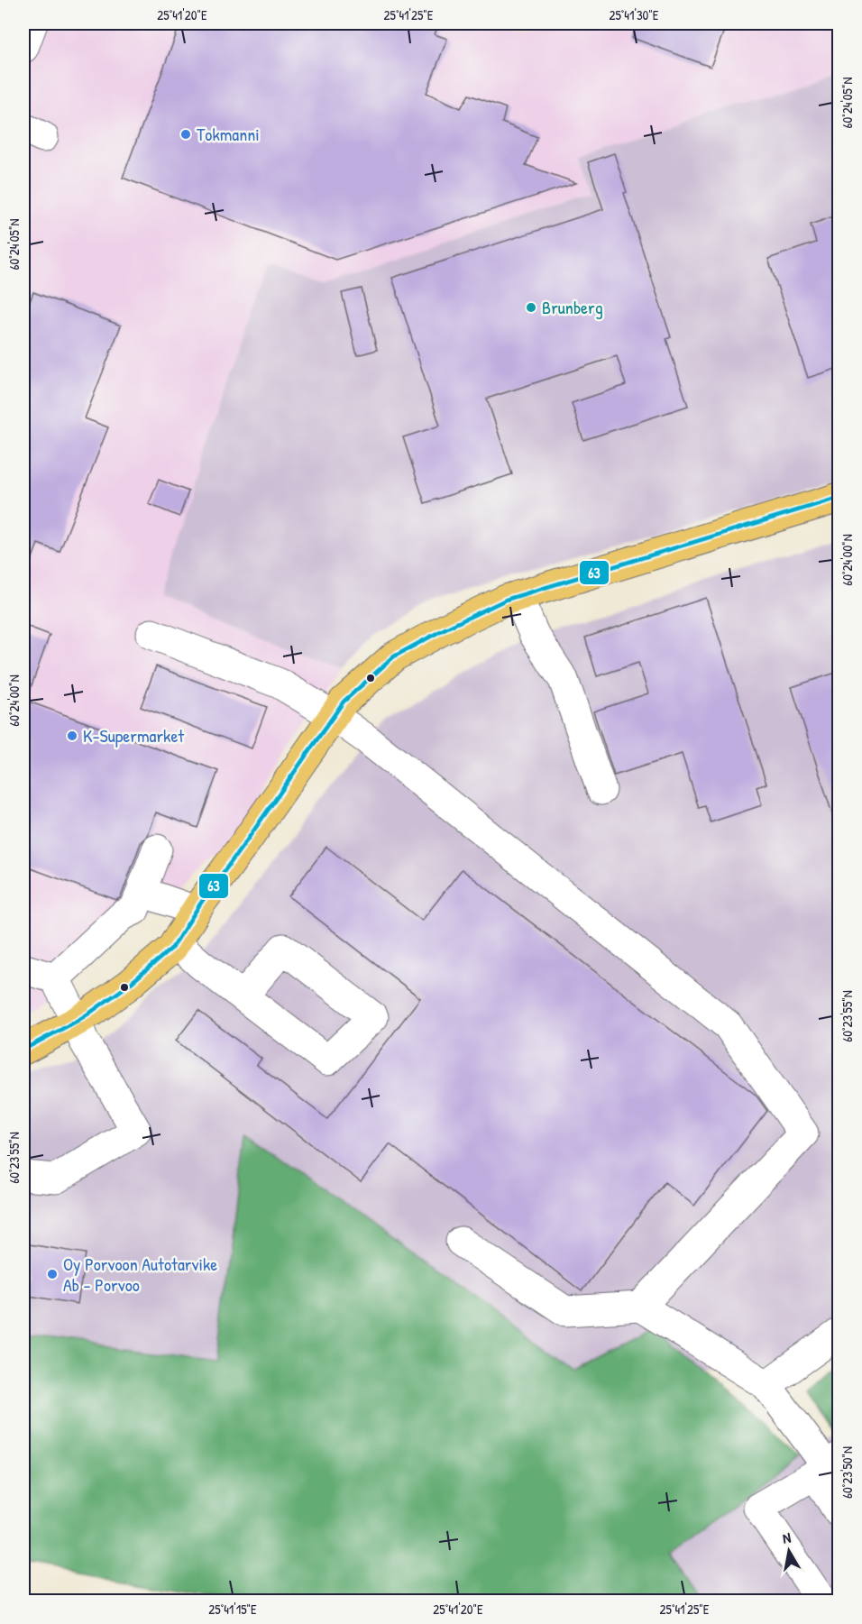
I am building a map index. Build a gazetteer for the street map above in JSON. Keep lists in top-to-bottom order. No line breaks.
{"places":["Tokmanni","Brunberg","K-Supermarket","Oy Porvoon Autotarvike Ab - Porvoo"],"lines":["transit line 63"],"north":"top","coordinates":["25°41'20\"E","25°41'25\"E","25°41'30\"E","60°24'05\"N","60°24'00\"N","60°23'55\"N","60°23'50\"N","25°41'15\"E"]}
